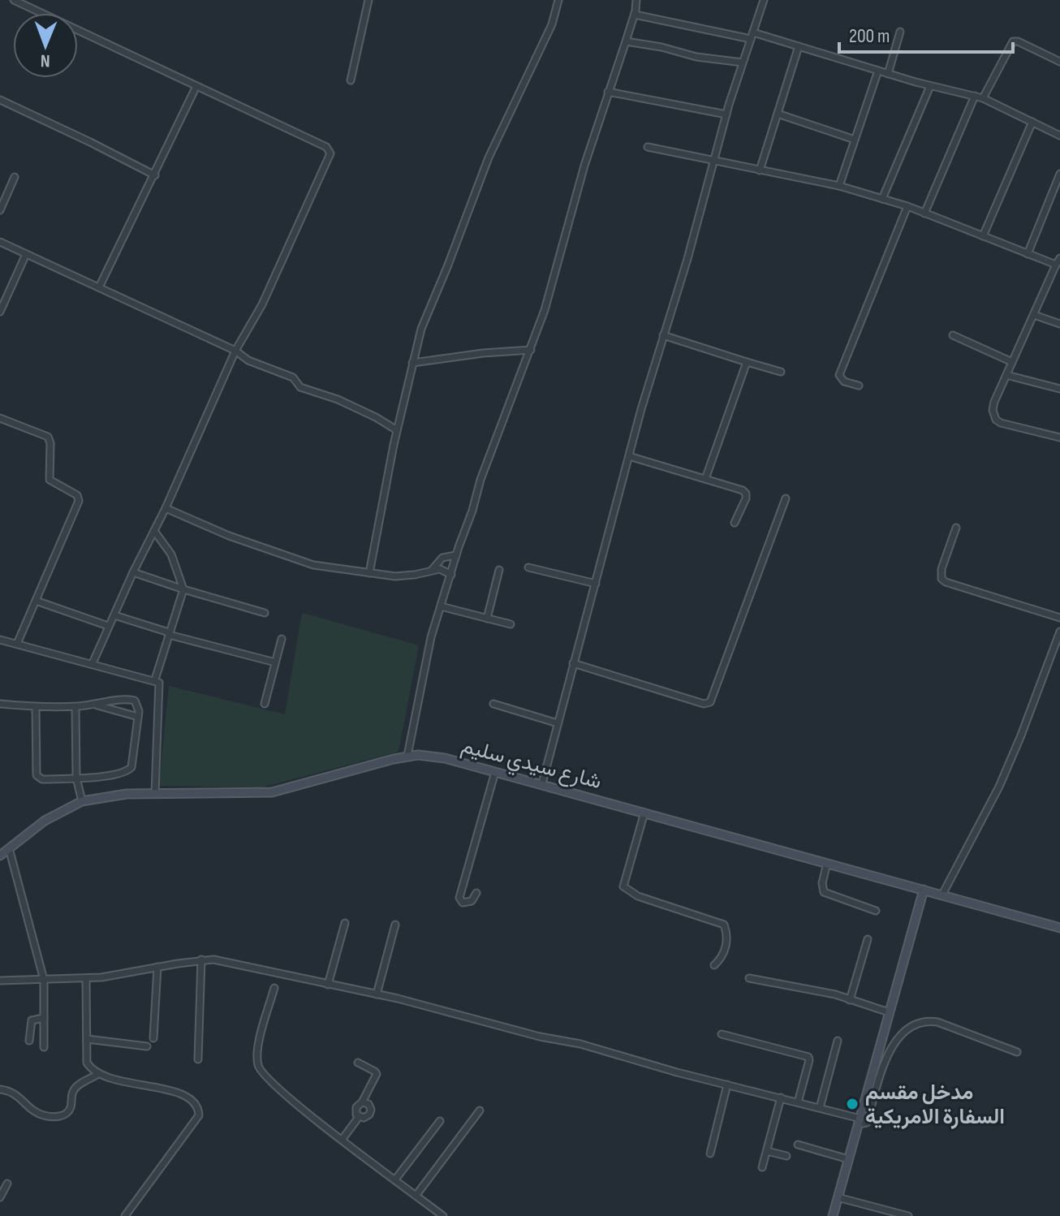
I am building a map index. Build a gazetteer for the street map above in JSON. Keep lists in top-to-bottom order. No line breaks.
{"streets":{"main road":["شارع سيدي سليم"]},"places":["مدخل مقسم السفارة الامريكية"],"scale_bar":"200 m","north":"bottom"}
